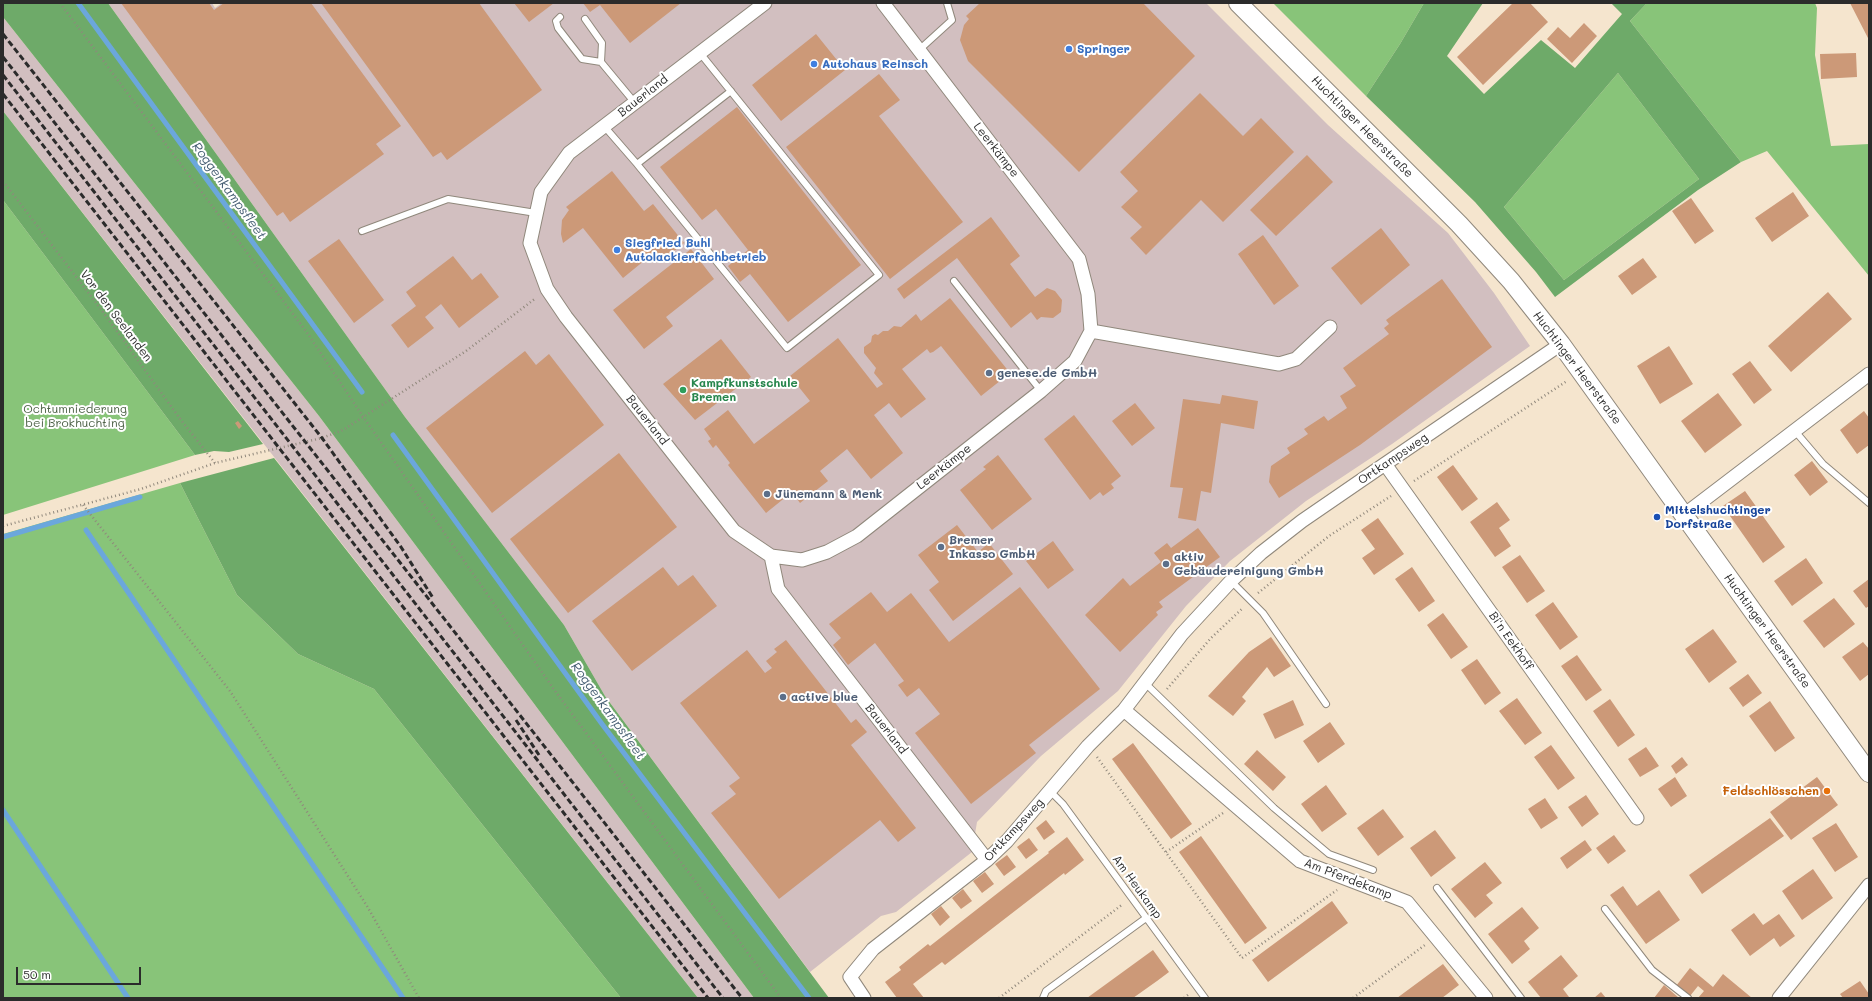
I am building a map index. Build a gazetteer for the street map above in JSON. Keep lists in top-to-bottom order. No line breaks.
{"streets":{"main road":["Huchtinger Heerstraße"],"street":["Bauerland","Leerkämpe","Ortkampsweg","Bi'n Eekhoff","Am Pferdekamp"],"lane":["Am Heukamp"],"path":["Vor den Seelanden"]},"crossings":[["Bauerland","Leerkämpe"],["Bauerland","Ortkampsweg"],["Huchtinger Heerstraße","Ortkampsweg"],["Ortkampsweg","Bi'n Eekhoff"],["Ortkampsweg","Am Pferdekamp"],["Ortkampsweg","Am Heukamp"]],"water":["Roggenkampsfleet"],"parks":["Ochtumniederung bei Brokhuchting"],"places":["Springer","Autohaus Reinsch","Siegfried Buhl Autolackierfachbetrieb","genese.de GmbH","Kampfkunstschule Bremen","Jünemann & Menk","Mittelshuchtinger Dorfstraße","Bremer Inkasso GmbH","aktiv Gebäudereinigung GmbH","active blue","Feldschlösschen"],"scale_bar":"50 m"}
